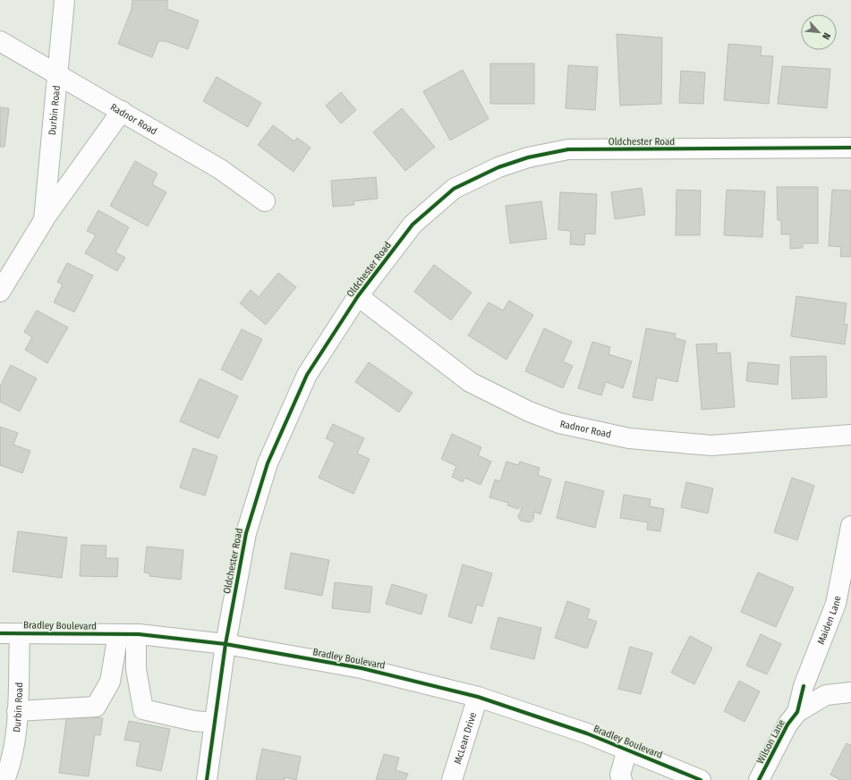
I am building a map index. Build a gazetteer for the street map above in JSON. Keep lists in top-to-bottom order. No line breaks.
{"streets":{"street":["Durbin Road","Radnor Road","Oldchester Road","Maiden Lane","Bradley Boulevard","McLean Drive","Wilson Lane"]},"crossings":[["Durbin Road","Radnor Road"],["Durbin Road","Bradley Boulevard"],["Radnor Road","Oldchester Road"],["Oldchester Road","Bradley Boulevard"],["Maiden Lane","Wilson Lane"],["Bradley Boulevard","McLean Drive"]],"north":"bottom right"}
